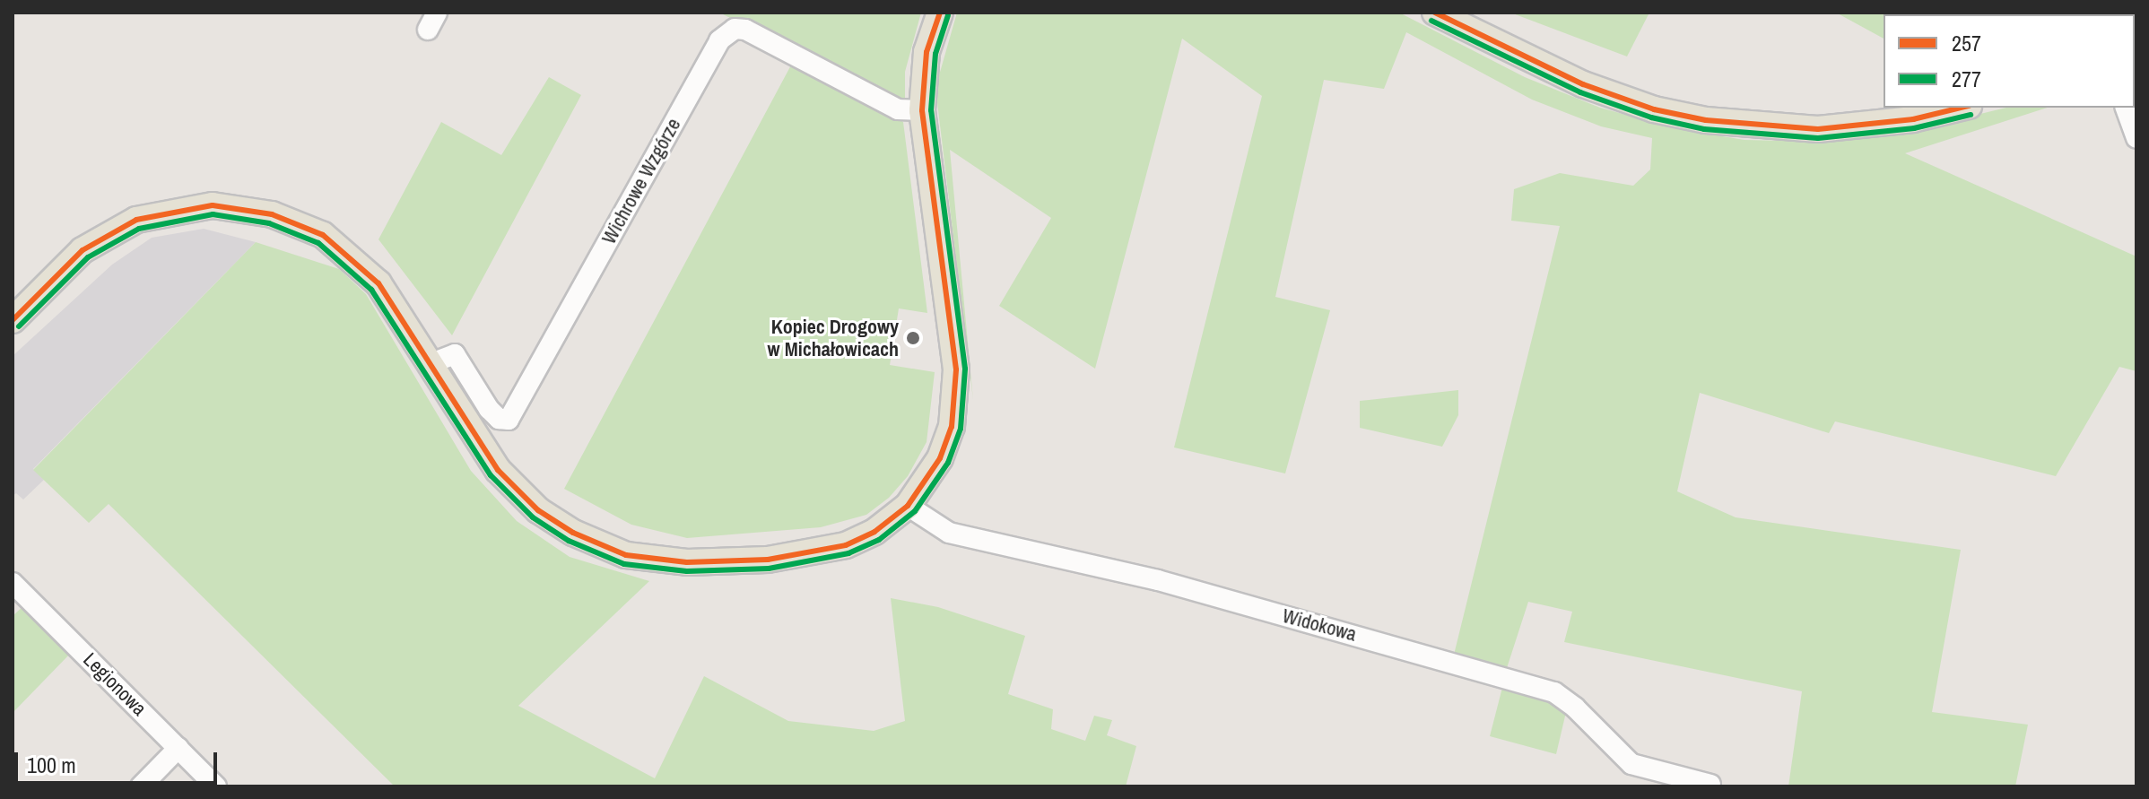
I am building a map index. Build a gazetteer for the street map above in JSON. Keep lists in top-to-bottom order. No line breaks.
{"streets":{"street":["Wichrowe Wzgórze","Widokowa","Legionowa"]},"places":["Kopiec Drogowy w Michałowicach"],"lines":["transit line 257","transit line 277"],"legend":["257","277"],"scale_bar":"100 m"}
